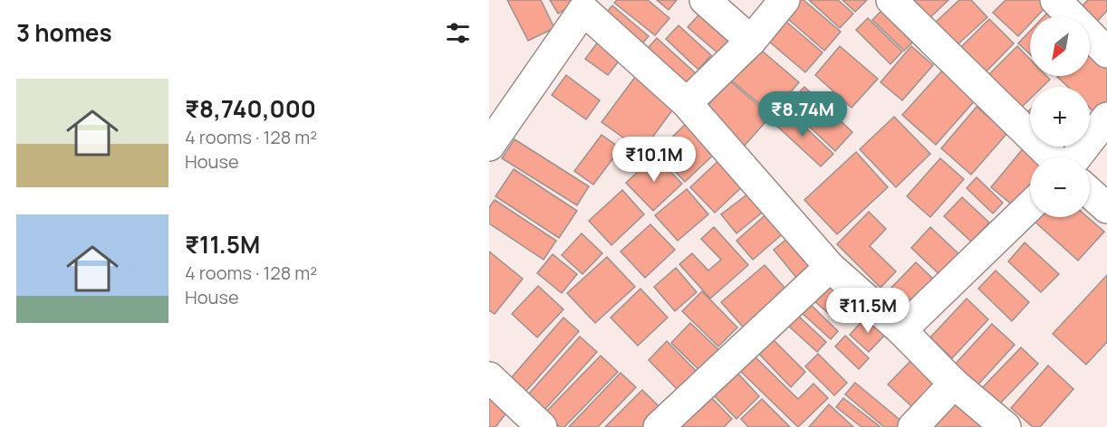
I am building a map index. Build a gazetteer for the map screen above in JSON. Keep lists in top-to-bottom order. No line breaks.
{"north":"bottom left","page":{"heading":"3 homes","map_buttons":["+","−"],"list":[{"name":"₹8,740,000","note":"4 rooms · 128 m² · House"},{"name":"₹11.5M","note":"4 rooms · 128 m² · House"}],"price":["₹8.74M","₹10.1M","₹11.5M"]}}
